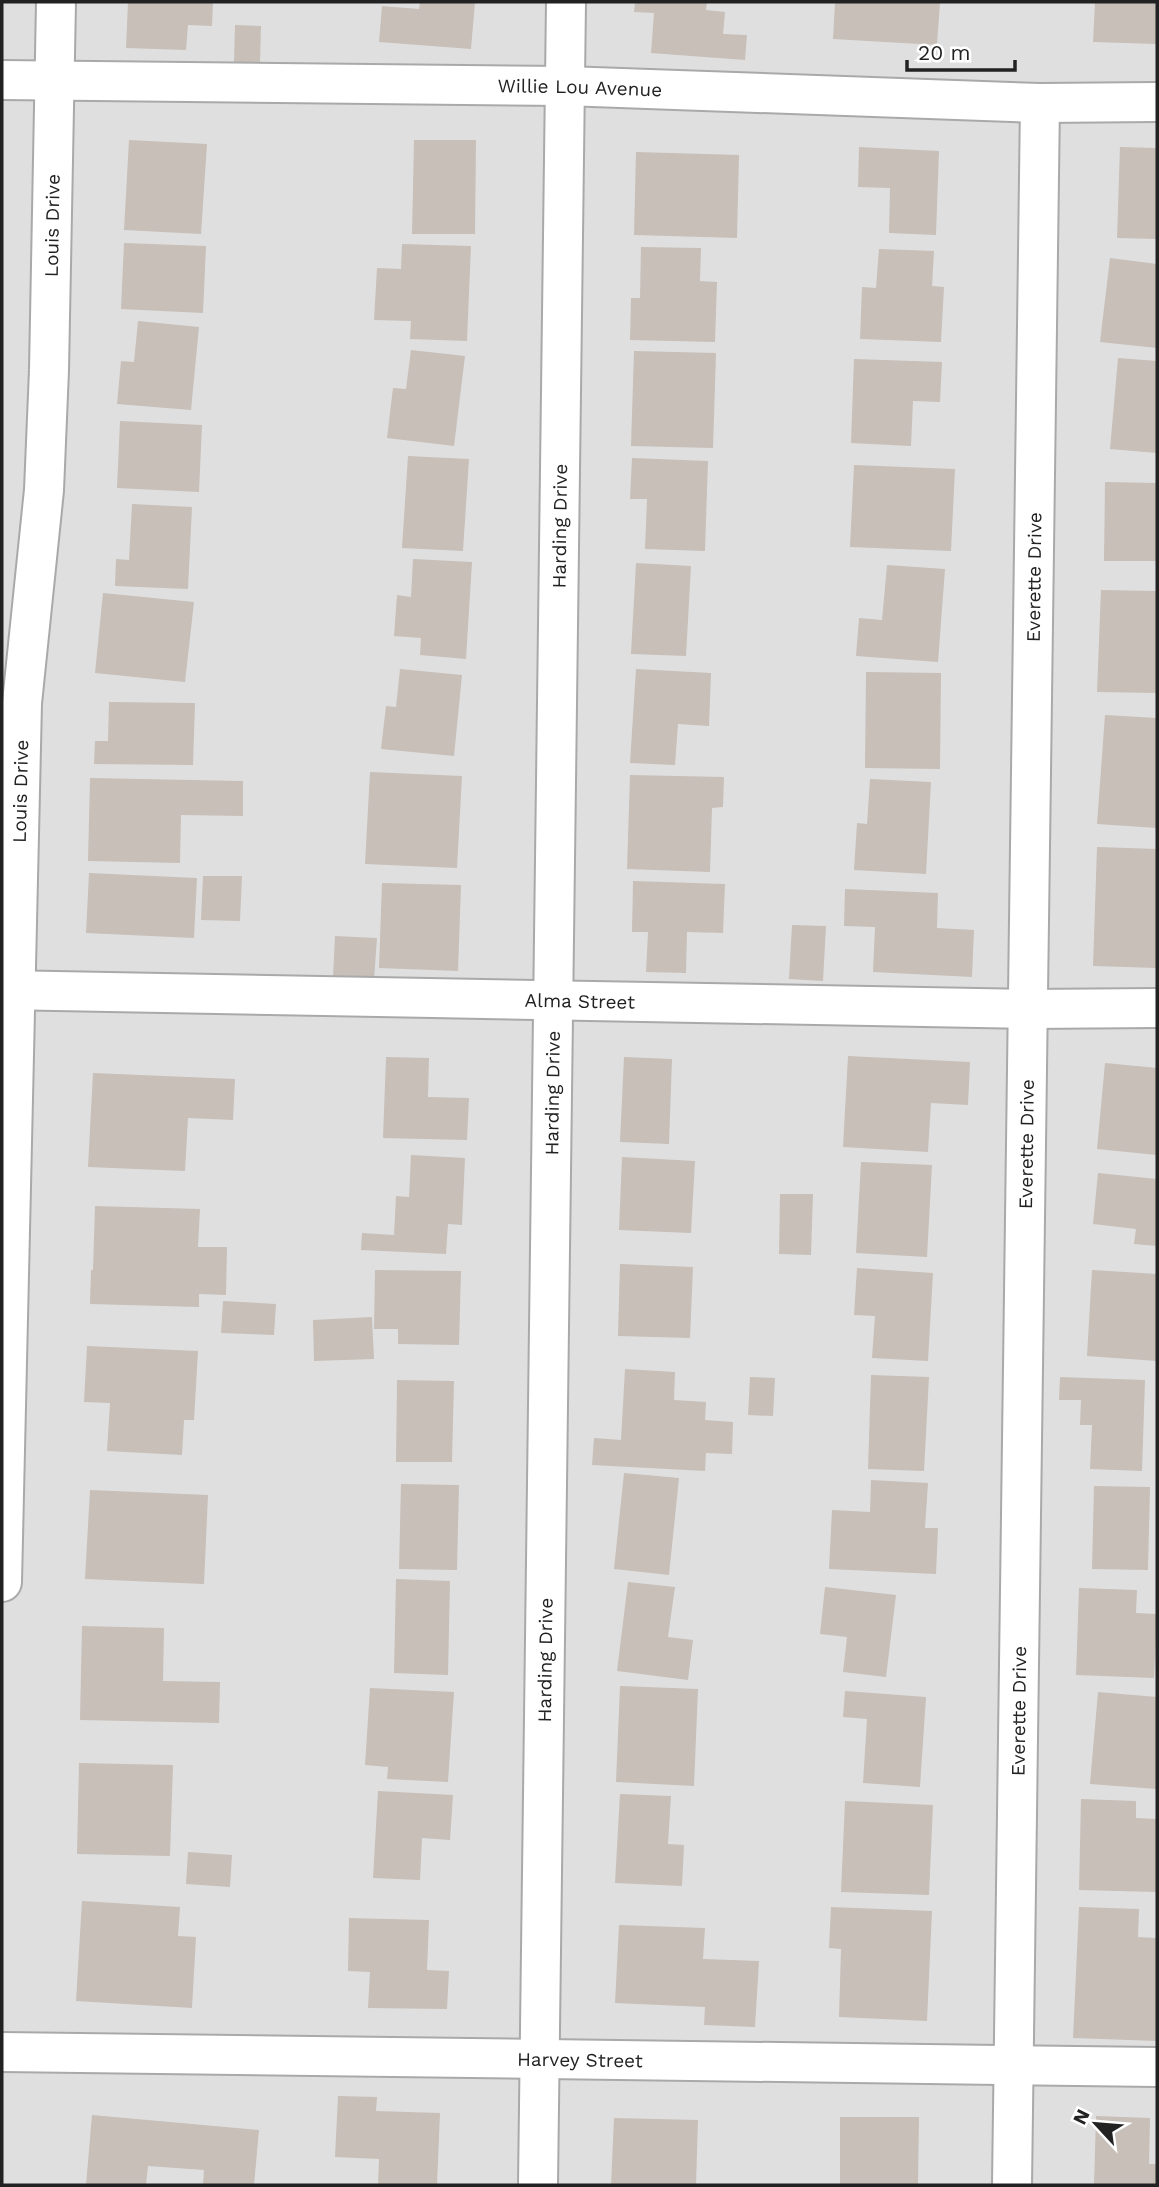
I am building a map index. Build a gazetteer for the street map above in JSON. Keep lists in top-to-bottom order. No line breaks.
{"streets":{"street":["Willie Lou Avenue","Louis Drive","Harding Drive","Everette Drive","Alma Street","Harvey Street"]},"crossings":[["Willie Lou Avenue","Louis Drive"],["Willie Lou Avenue","Harding Drive"],["Willie Lou Avenue","Everette Drive"],["Louis Drive","Alma Street"],["Harding Drive","Alma Street"],["Harding Drive","Harvey Street"],["Everette Drive","Alma Street"],["Everette Drive","Harvey Street"]],"scale_bar":"20 m","north":"top left"}
